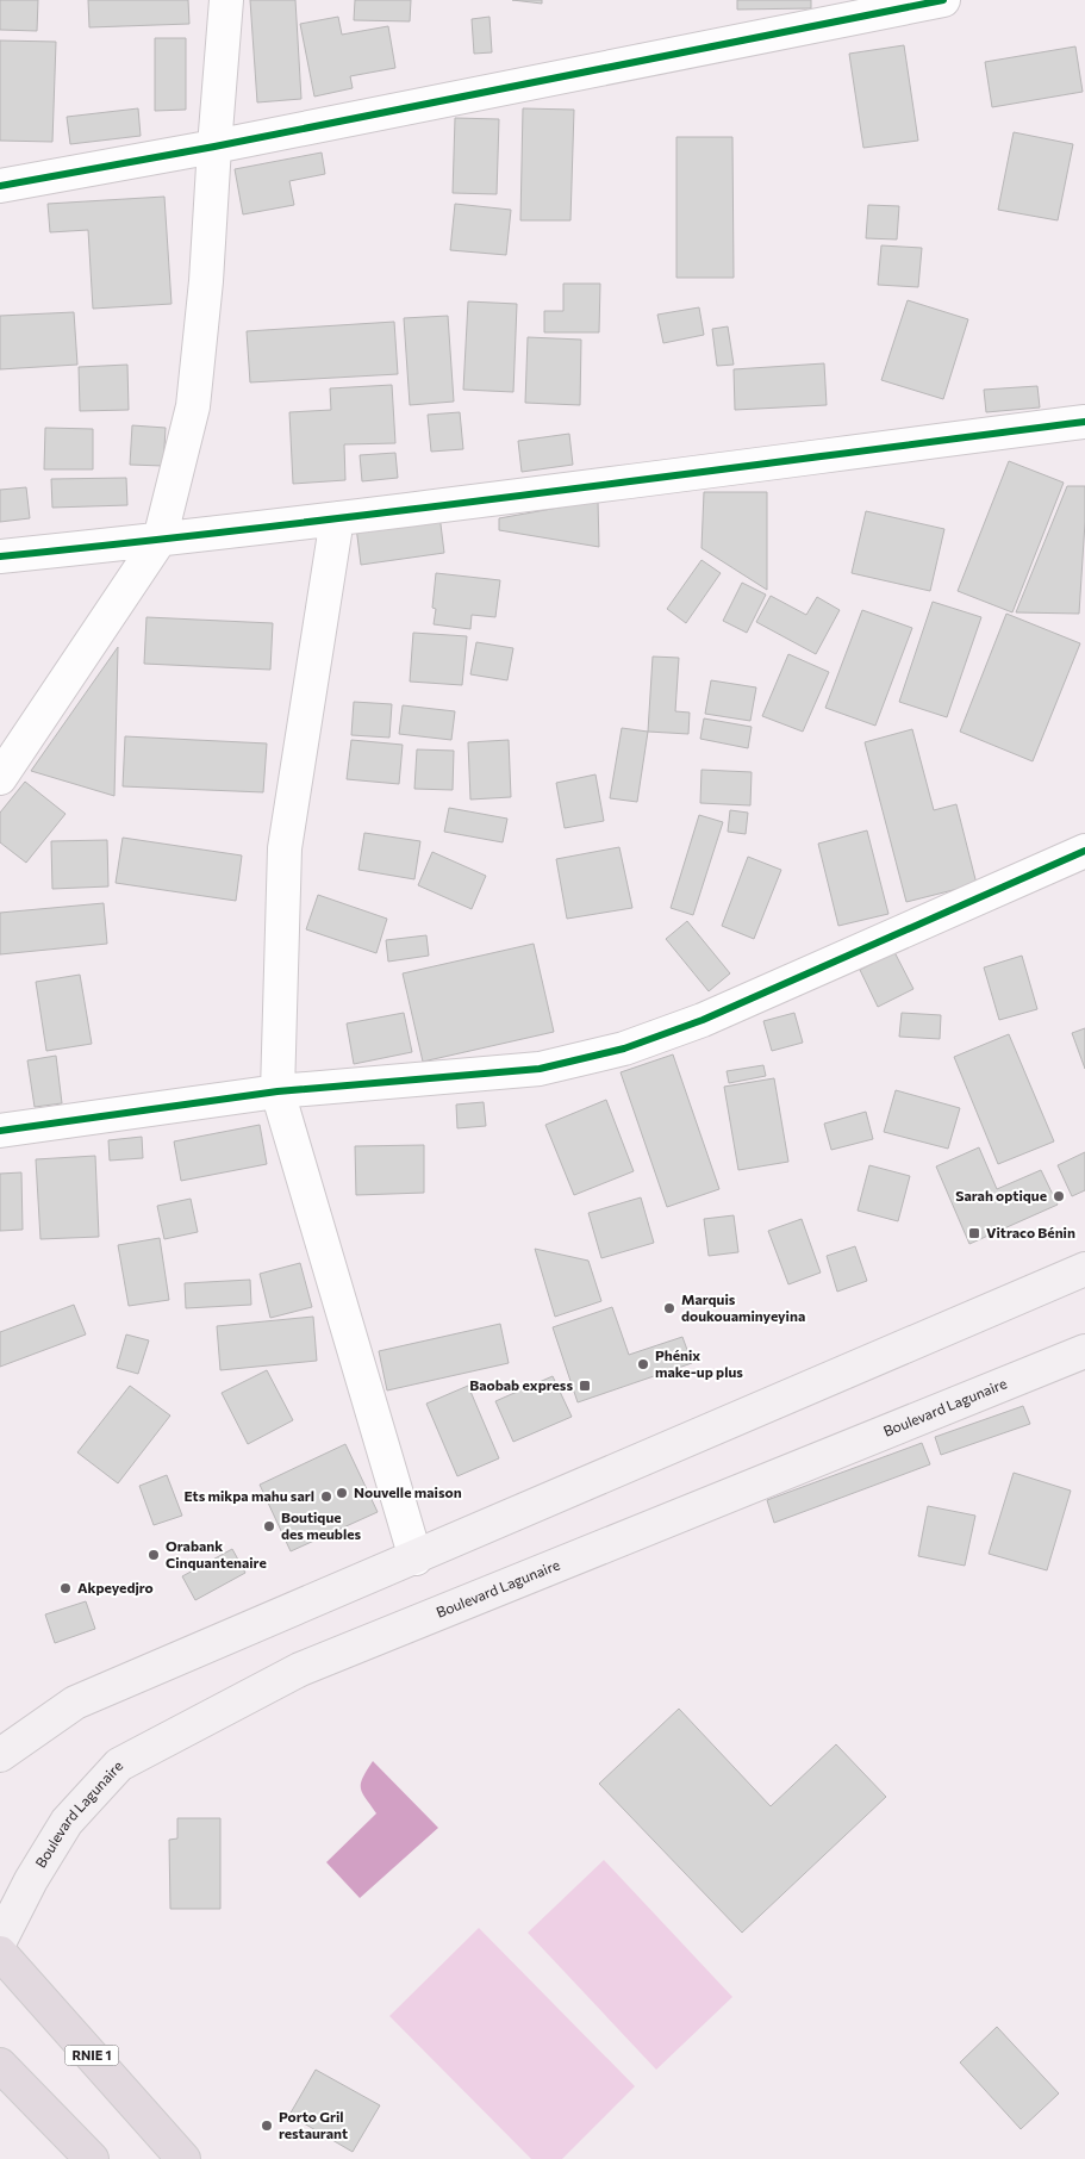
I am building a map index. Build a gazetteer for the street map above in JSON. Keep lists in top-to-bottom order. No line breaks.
{"streets":{"highway":["RNIE 1"],"main road":["Boulevard Lagunaire"]},"places":{"other":["Sarah optique","Marquis doukouaminyeyina","Phénix make-up plus","Nouvelle maison","Ets mikpa mahu sarl","Boutique des meubles","Orabank Cinquantenaire","Akpeyedjro","Porto Gril restaurant"],"transit":["Vitraco Bénin","Baobab express"]}}
